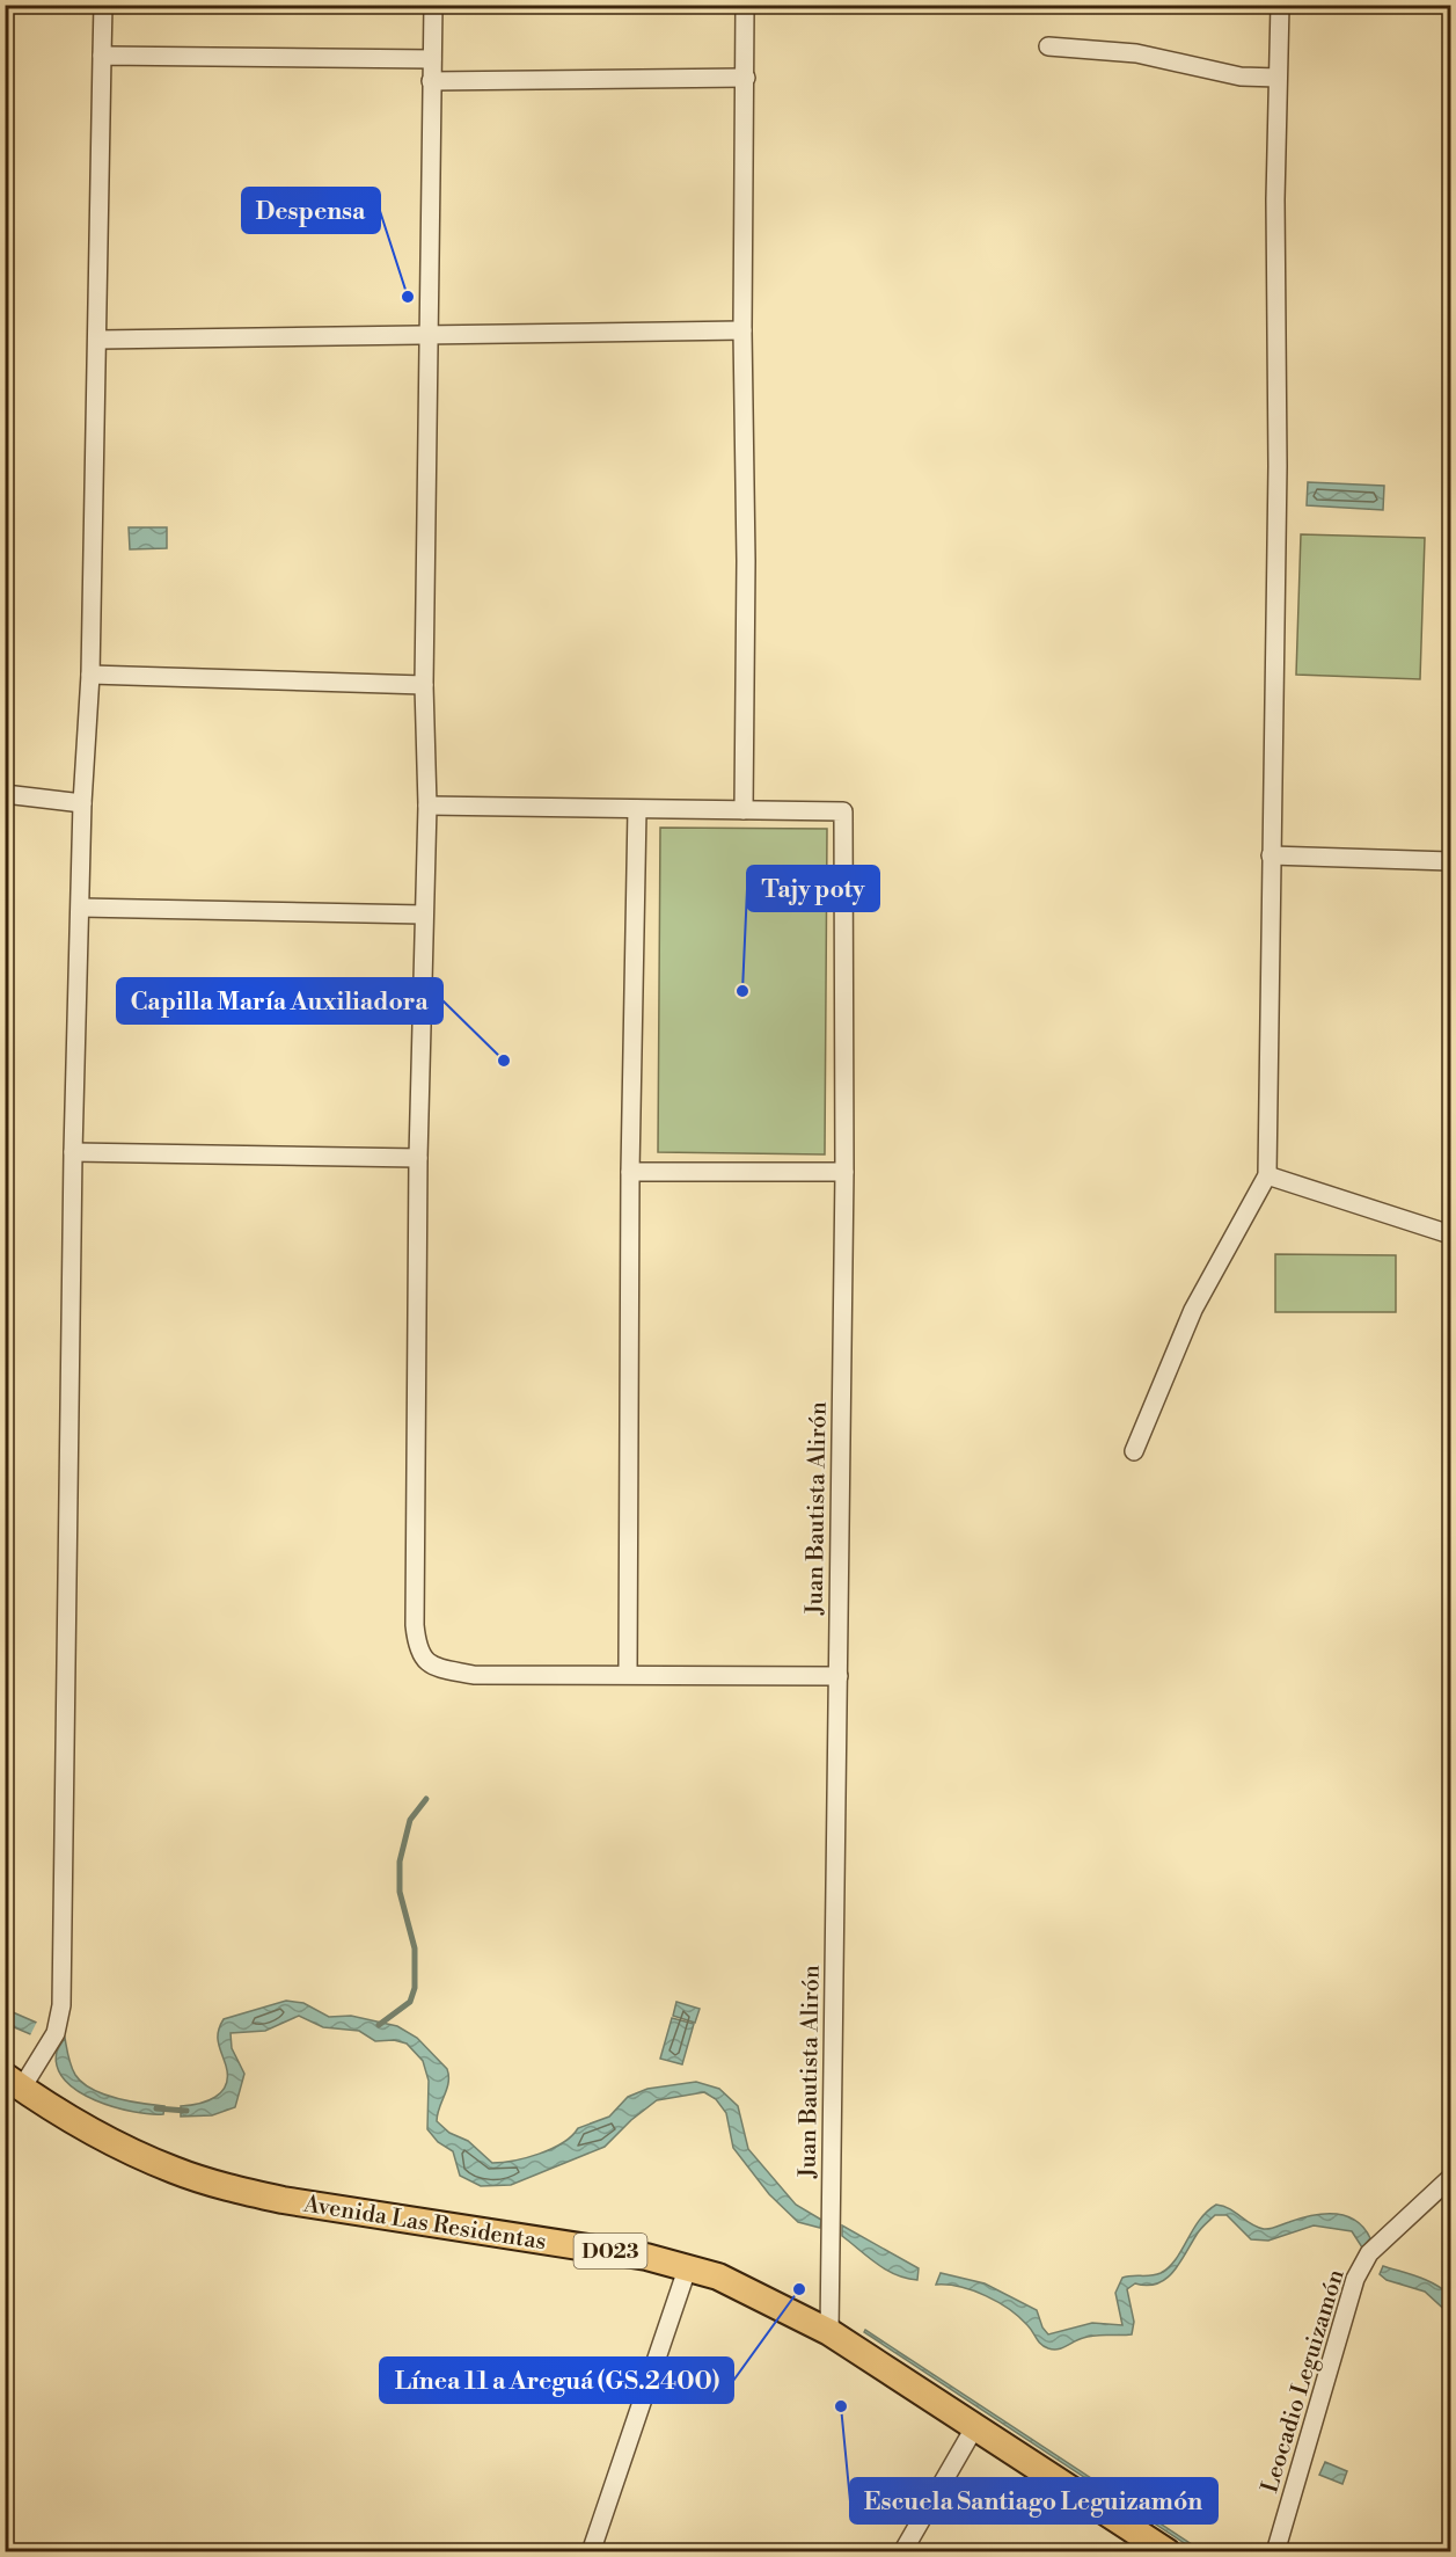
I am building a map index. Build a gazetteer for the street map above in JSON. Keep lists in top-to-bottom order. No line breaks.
{"streets":{"main road":["Avenida Las Residentas","D023"],"street":["Juan Bautista Alirón","Leocadio Leguizamón"]},"crossings":[["Juan Bautista Alirón","Avenida Las Residentas"]],"places":["Despensa","Tajy poty","Capilla María Auxiliadora","Línea 11 a Areguá (GS.2400)","Escuela Santiago Leguizamón"]}
